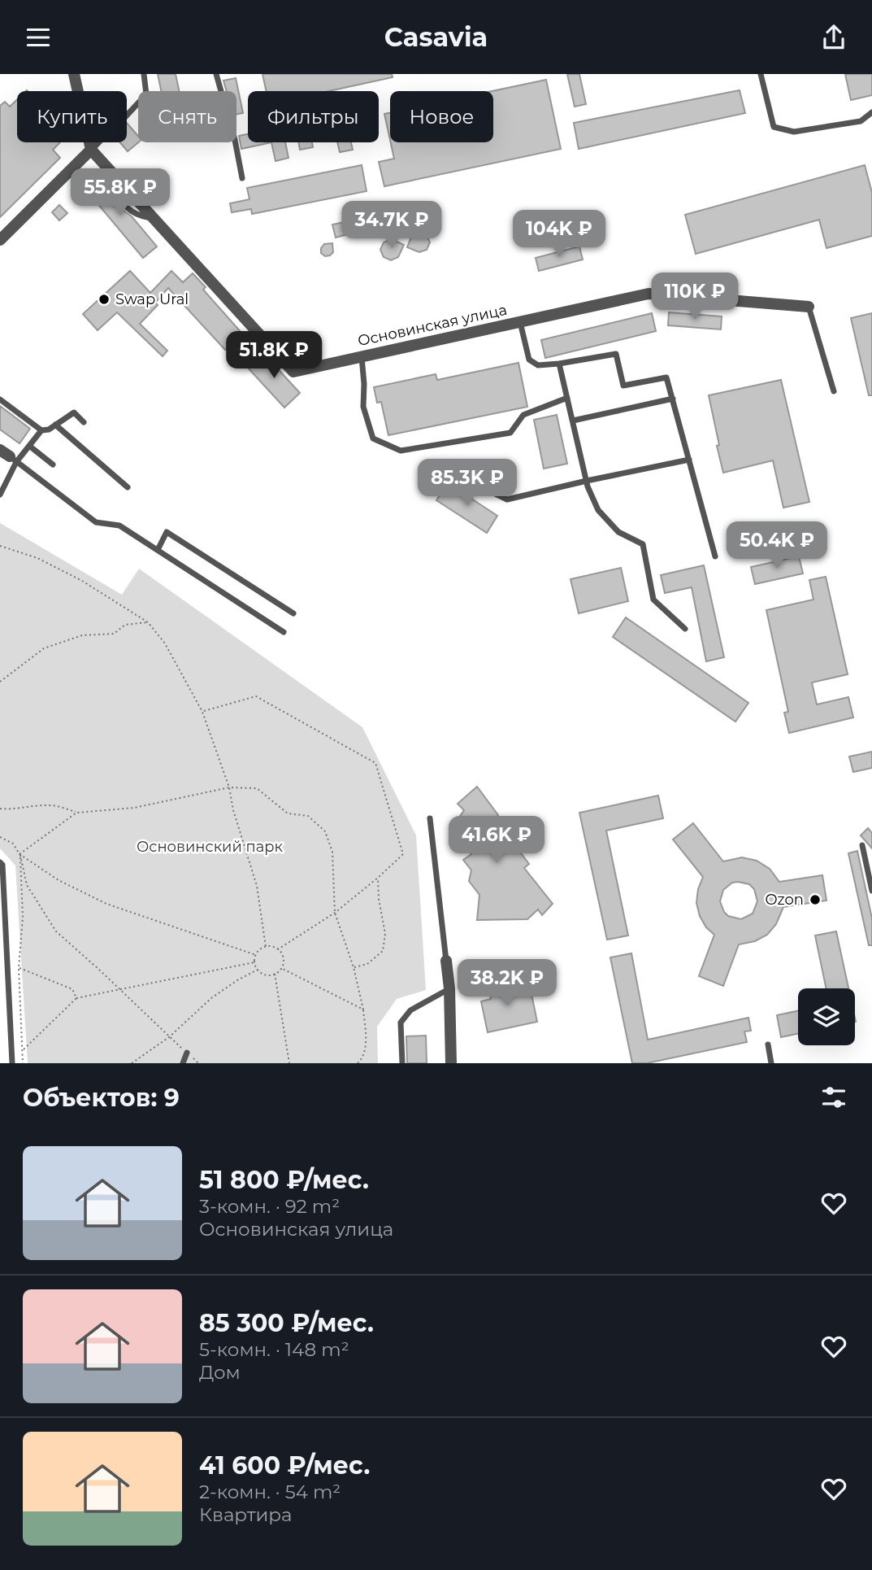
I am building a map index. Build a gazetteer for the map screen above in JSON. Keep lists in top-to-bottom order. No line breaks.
{"streets":{"street":["Основинская улица"]},"parks":["Основинский парк"],"places":["Swap Ural","Ozon"],"page":{"header":"Casavia","chip":["Купить","Снять","Фильтры","Новое"],"price":["55.8K ₽","34.7K ₽","104K ₽","110K ₽","51.8K ₽","85.3K ₽","50.4K ₽","41.6K ₽","38.2K ₽"],"heading":"Объектов: 9","list":[{"name":"51 800 ₽/мес.","note":"3-комн. · 92 m² · Основинская улица"},{"name":"85 300 ₽/мес.","note":"5-комн. · 148 m² · Дом"},{"name":"41 600 ₽/мес.","note":"2-комн. · 54 m² · Квартира"}]}}
